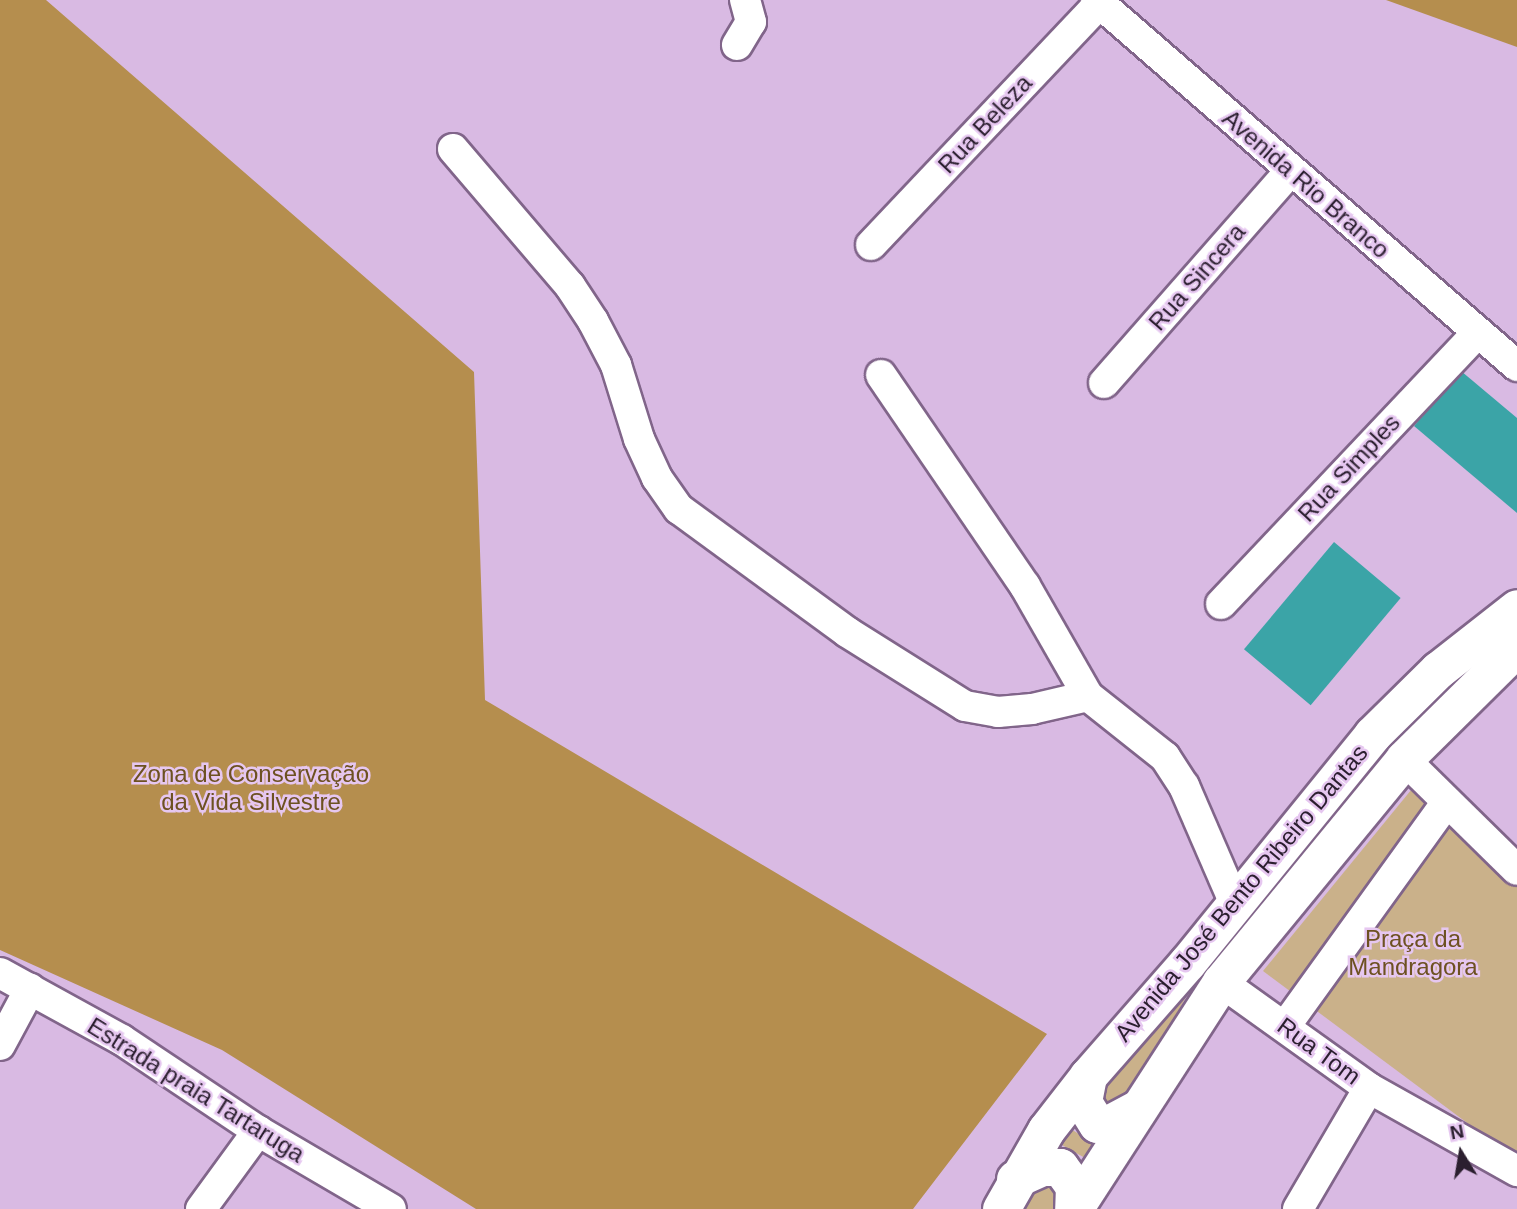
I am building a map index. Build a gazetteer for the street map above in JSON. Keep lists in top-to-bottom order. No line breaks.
{"streets":{"main road":["Avenida José Bento Ribeiro Dantas"],"street":["Rua Beleza","Avenida Rio Branco","Rua Sincera","Rua Simples","Rua Tom","Estrada praia Tartaruga"]},"crossings":[["Rua Beleza","Avenida Rio Branco"],["Avenida Rio Branco","Rua Sincera"],["Avenida Rio Branco","Rua Simples"],["Avenida José Bento Ribeiro Dantas","Rua Tom"]],"parks":["Zona de Conservação da Vida Silvestre","Praça da Mandragora"],"north":"top"}
